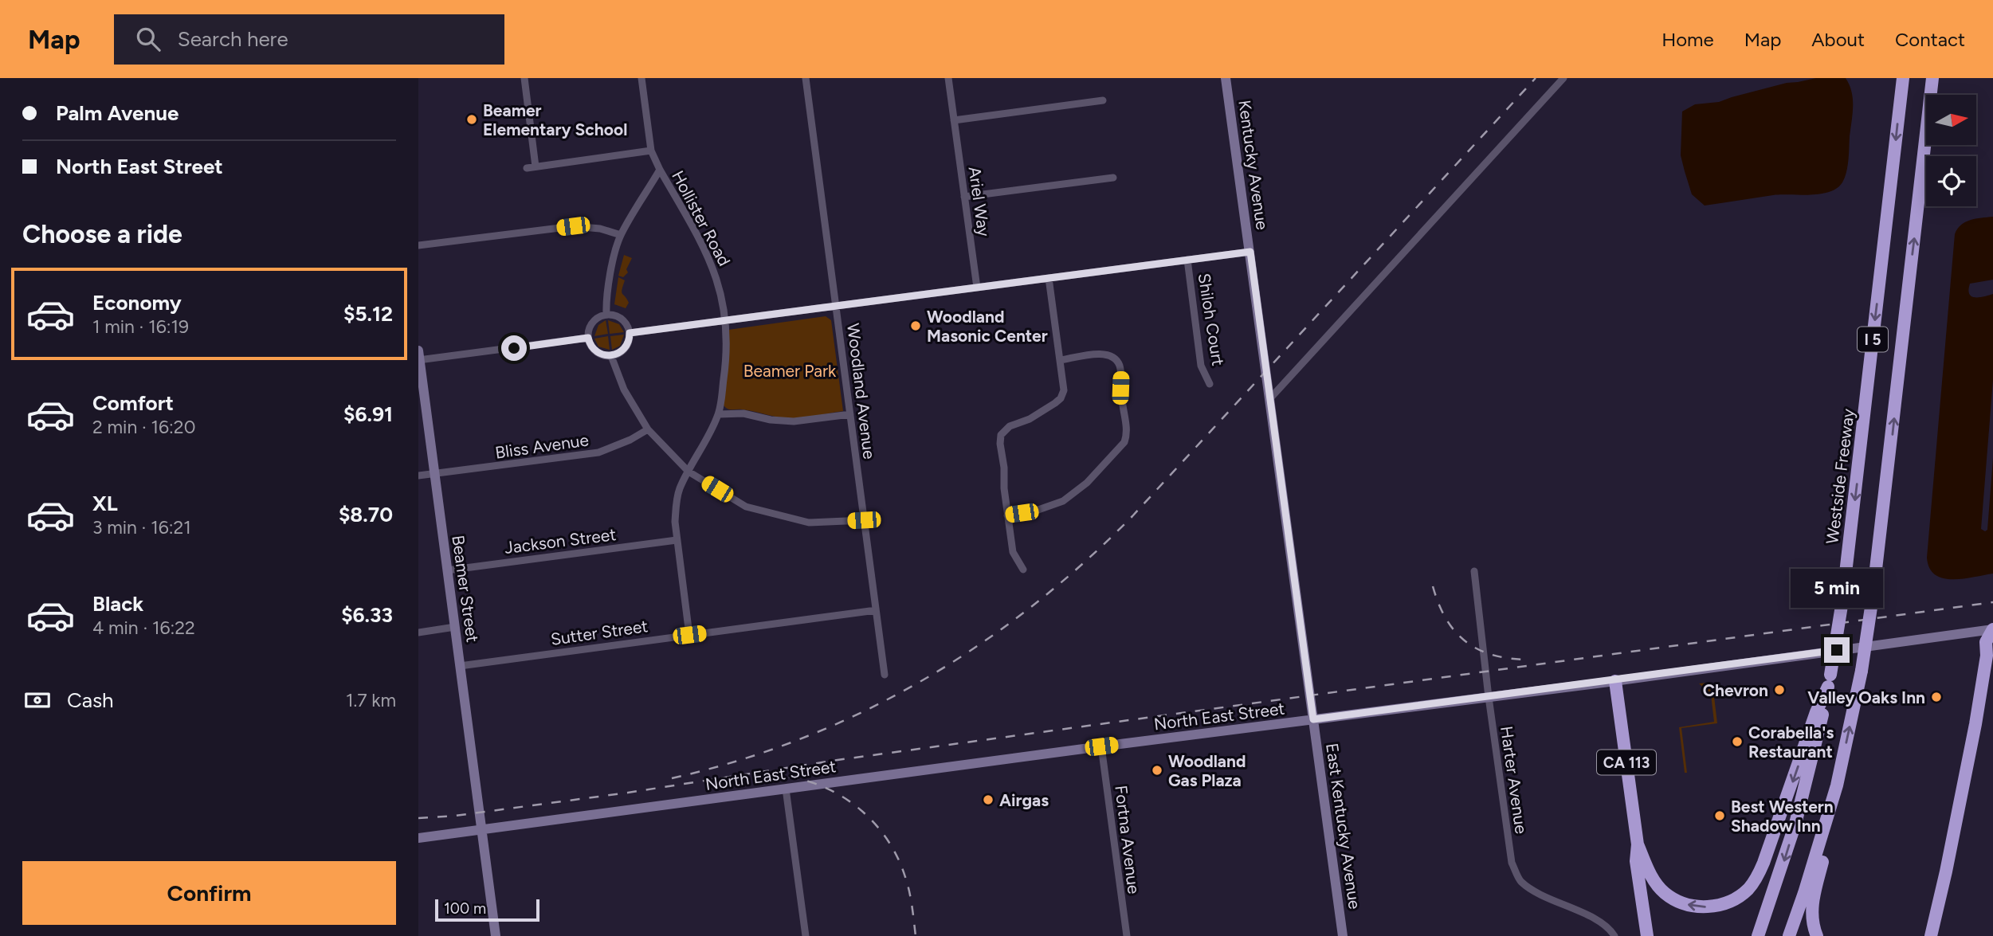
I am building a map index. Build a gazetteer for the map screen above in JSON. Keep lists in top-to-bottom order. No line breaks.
{"streets":{"highway":["I 5","Westside Freeway","CA 113"],"main road":["Kentucky Avenue","Beamer Street","North East Street","East Kentucky Avenue"],"street":["Ariel Way","Hollister Road","Shiloh Court","Woodland Avenue","Bliss Avenue","Jackson Street","Sutter Street","Harter Avenue","Fortna Avenue"]},"crossings":[["Kentucky Avenue","North East Street"],["Kentucky Avenue","East Kentucky Avenue"],["Hollister Road","Jackson Street"],["Hollister Road","Sutter Street"],["Woodland Avenue","Sutter Street"],["Bliss Avenue","Beamer Street"],["Jackson Street","Beamer Street"],["Beamer Street","Sutter Street"],["Beamer Street","North East Street"],["North East Street","CA 113"],["North East Street","Harter Avenue"],["North East Street","East Kentucky Avenue"],["North East Street","Fortna Avenue"]],"parks":["Beamer Park"],"places":["Beamer Elementary School","Woodland Masonic Center","Chevron","Valley Oaks Inn","Corabella's Restaurant","Woodland Gas Plaza","Airgas","Best Western Shadow Inn"],"scale_bar":"100 m","north":"right","page":{"header":"Map","search":"Search here","nav":["Home","Map","About","Contact"],"banner":["Palm Avenue","North East Street"],"heading":"Choose a ride","list":[{"name":"Economy","note":"1 min · 16:19","value":"$5.12"},{"name":"Comfort","note":"2 min · 16:20","value":"$6.91"},{"name":"XL","note":"3 min · 16:21","value":"$8.70"},{"name":"Black","note":"4 min · 16:22","value":"$6.33"}],"bubble":"5 min","pay":["Cash","1.7 km"],"buttons":"Confirm","scale":"100 m"}}
